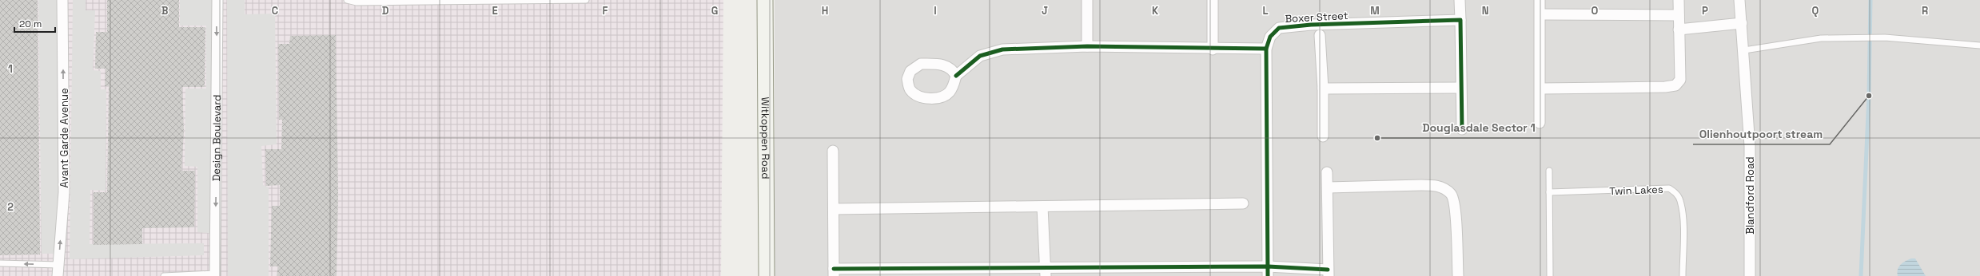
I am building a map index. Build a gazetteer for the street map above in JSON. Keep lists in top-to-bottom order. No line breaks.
{"streets":{"main road":["Witkoppen Road"],"street":["Boxer Street","Avant Garde Avenue","Design Boulevard","Blandford Road"],"lane":["Twin Lakes"]},"one_way":["Avant Garde Avenue","Design Boulevard"],"places":["Olienhoutpoort stream","Douglasdale Sector 1"],"scale_bar":"20 m","grid":{"columns":["B","C","D","E","F","G","H","I","J","K","L","M","N","O","P","Q","R"],"rows":["1","2"]}}
